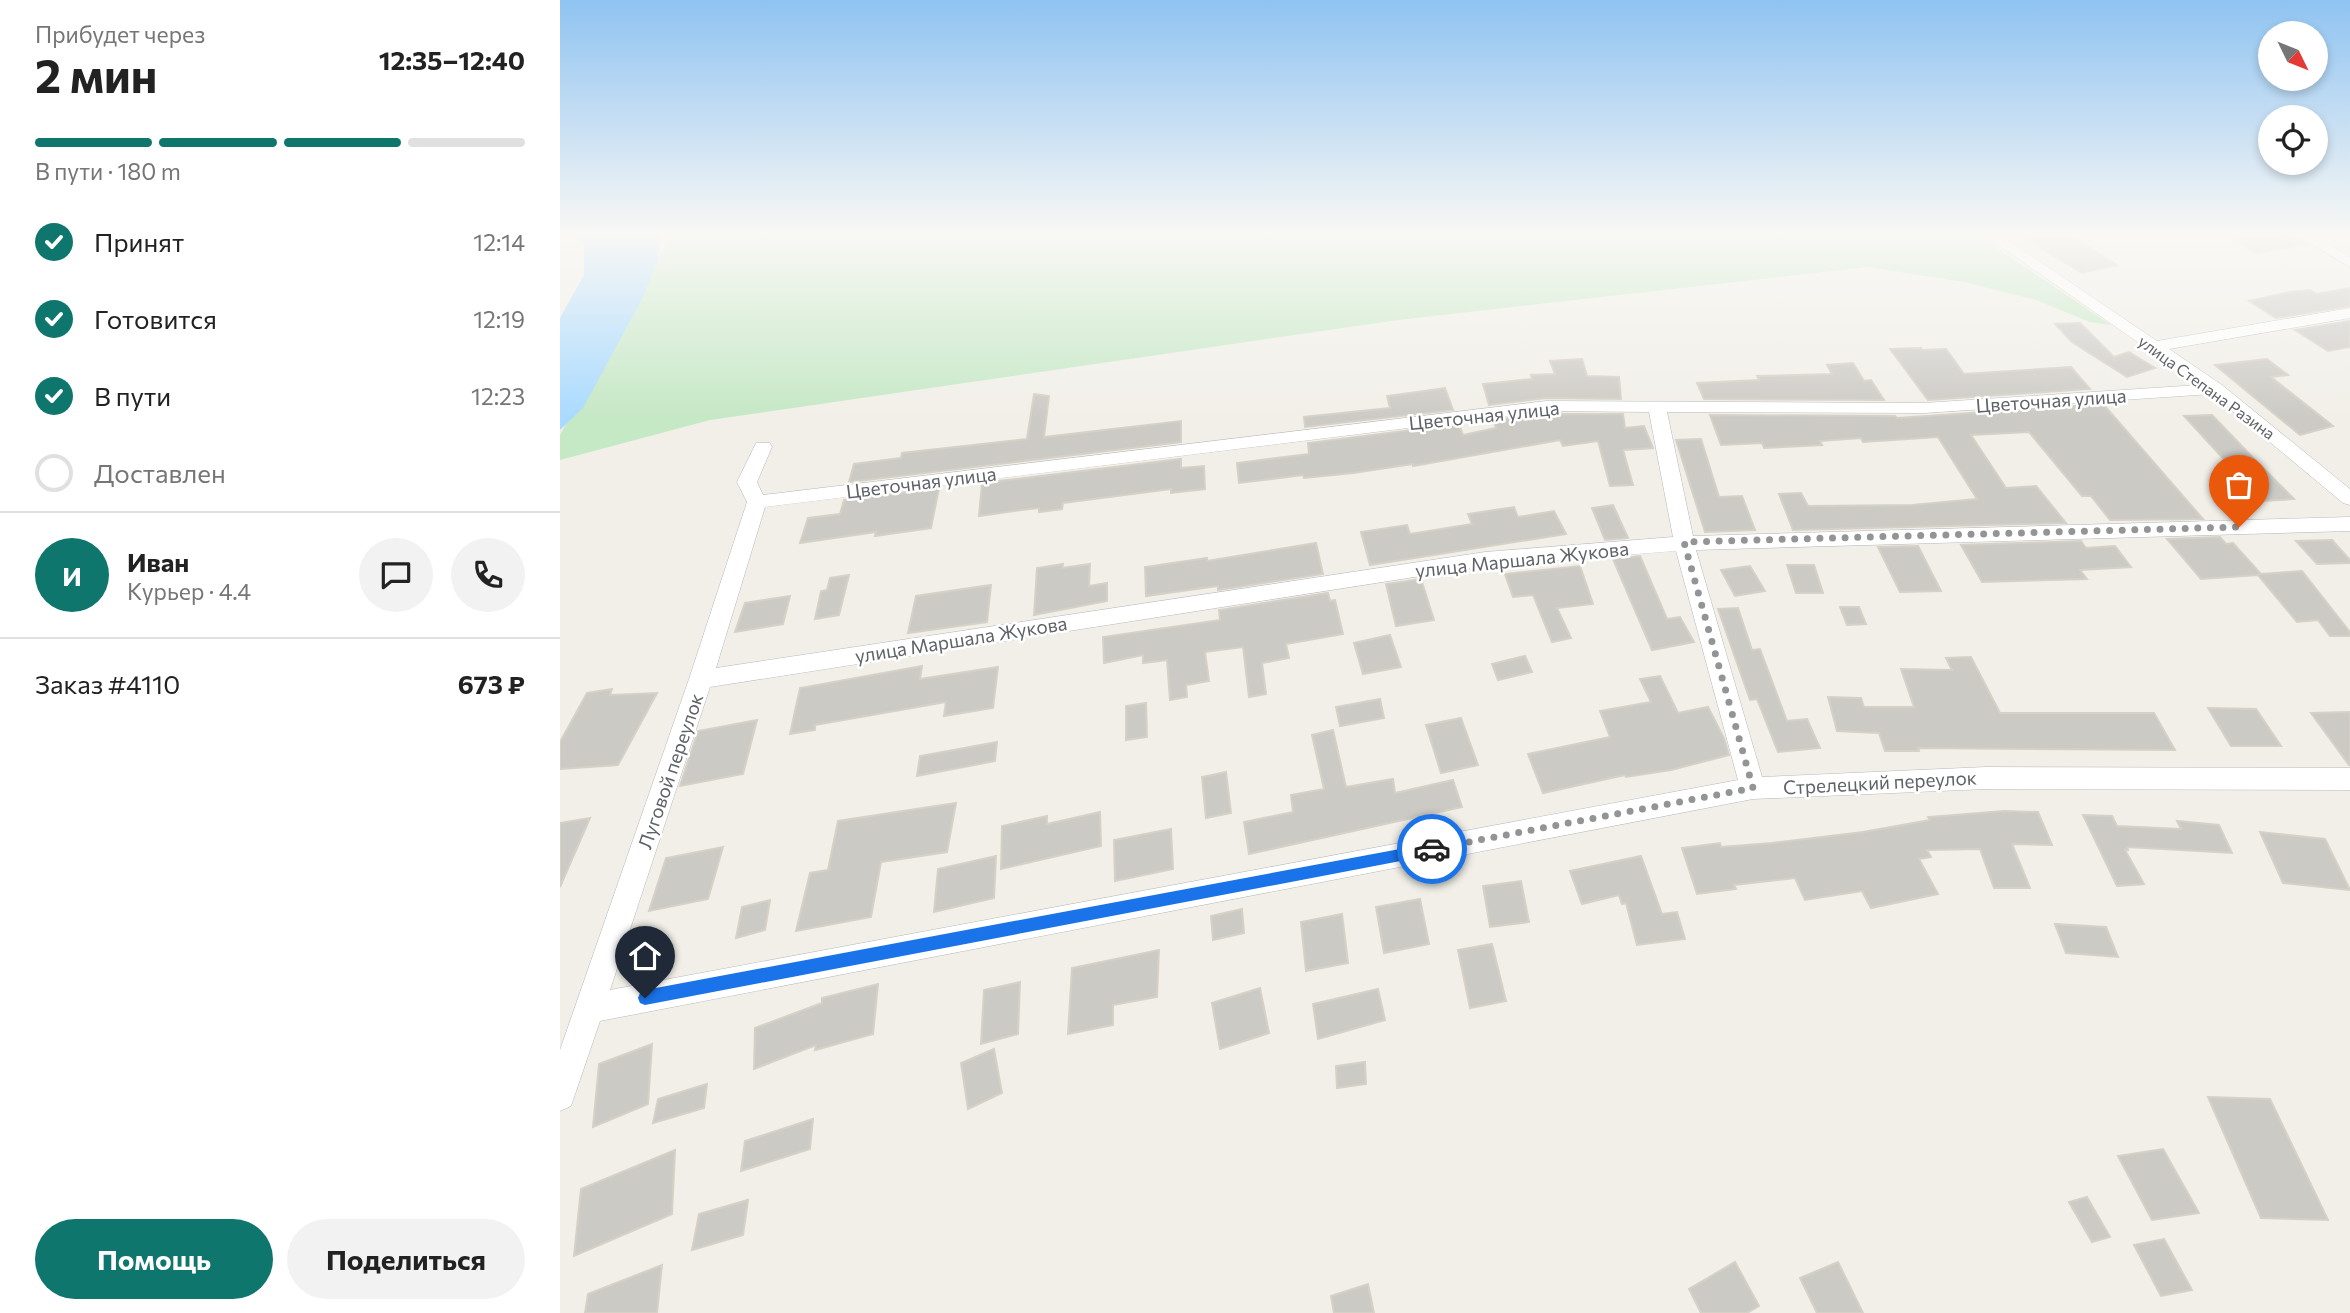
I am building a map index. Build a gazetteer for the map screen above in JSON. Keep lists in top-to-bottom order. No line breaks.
{"streets":{"street":["улица Степана Разина","Цветочная улица","улица Маршала Жукова","Луговой переулок","Стрелецкий переулок"]},"crossings":[["улица Степана Разина","Цветочная улица"],["Цветочная улица","Луговой переулок"],["улица Маршала Жукова","Луговой переулок"],["Луговой переулок","Стрелецкий переулок"]],"north":"bottom right","page":{"heading":["2 мин","Прибудет через","12:35–12:40"],"panel":["Иван","Курьер · 4.4","Заказ #4110","673 ₽"],"bar":"В пути · 180 m","list":[["Принят","12:14"],["Готовится","12:19"],["В пути","12:23"],"Доставлен"],"round":"И","buttons":["Помощь","Поделиться"]}}
